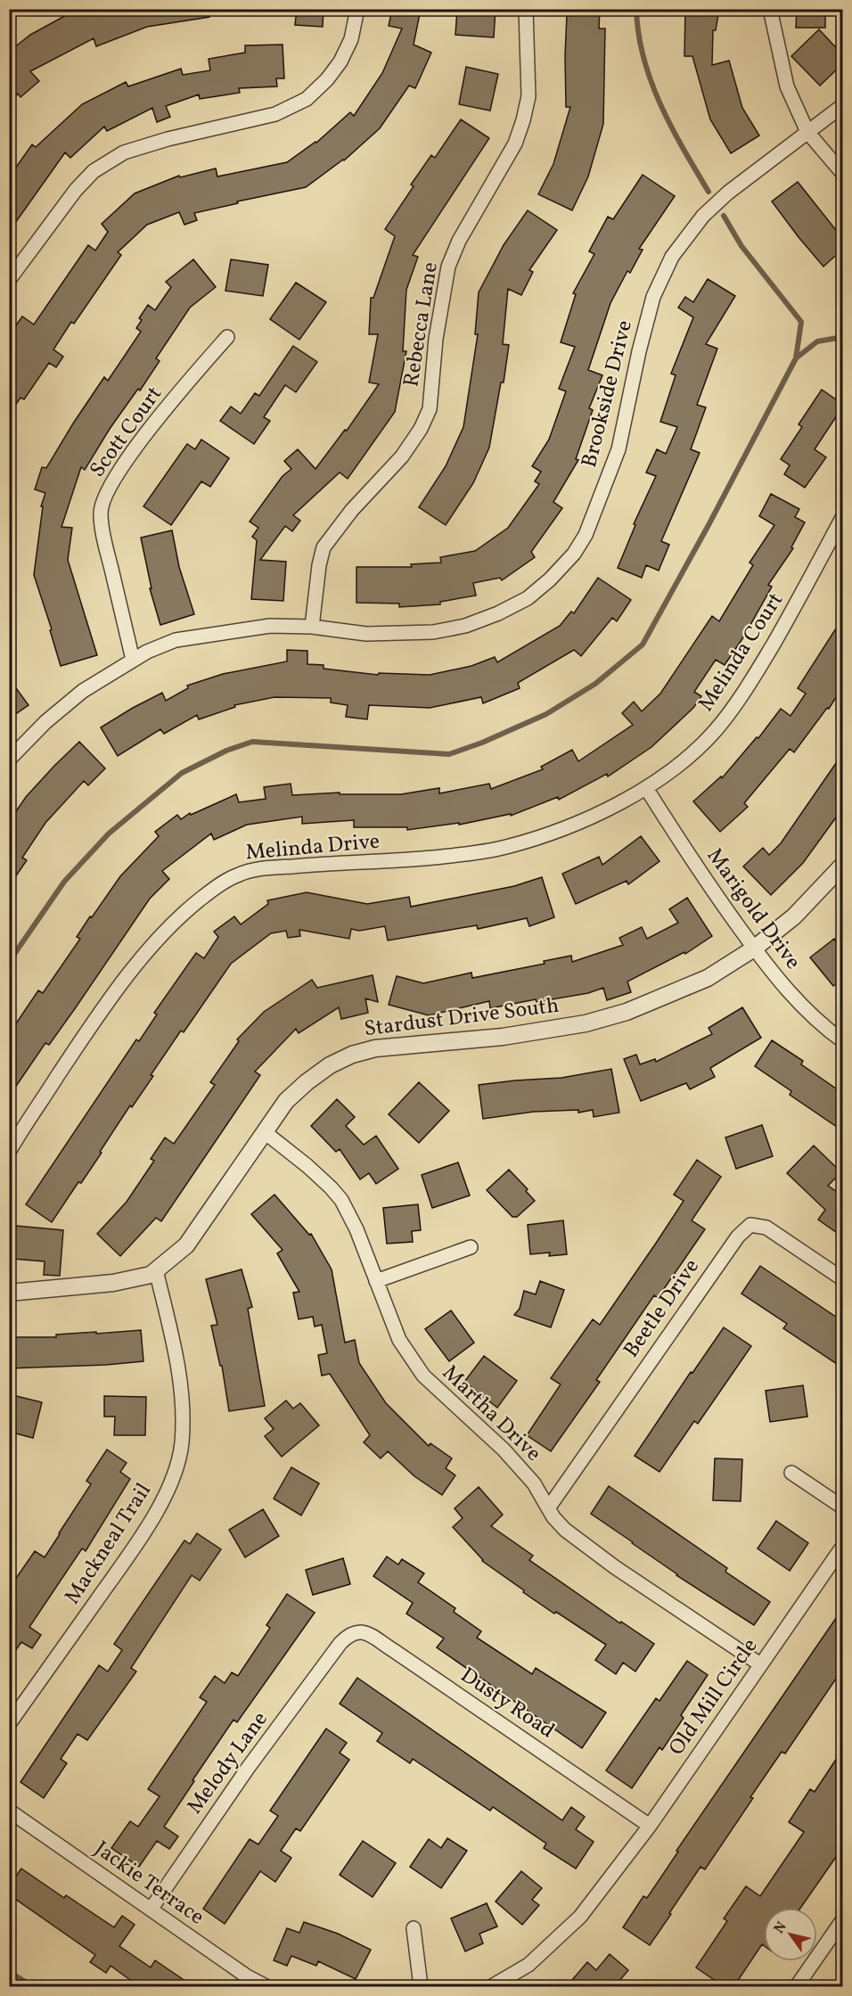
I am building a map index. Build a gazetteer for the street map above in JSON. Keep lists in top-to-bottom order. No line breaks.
{"streets":{"street":["Rebecca Lane","Brookside Drive","Scott Court","Melinda Court","Melinda Drive","Marigold Drive","Stardust Drive South","Beetle Drive","Martha Drive","Mackneal Trail","Old Mill Circle","Dusty Road","Melody Lane","Jackie Terrace"]},"crossings":[["Rebecca Lane","Brookside Drive"],["Brookside Drive","Scott Court"],["Melinda Court","Melinda Drive"],["Melinda Court","Marigold Drive"],["Melinda Drive","Marigold Drive"],["Marigold Drive","Stardust Drive South"],["Stardust Drive South","Martha Drive"],["Stardust Drive South","Mackneal Trail"],["Beetle Drive","Martha Drive"],["Martha Drive","Old Mill Circle"],["Old Mill Circle","Dusty Road"],["Dusty Road","Melody Lane"],["Melody Lane","Jackie Terrace"]],"north":"top left"}
